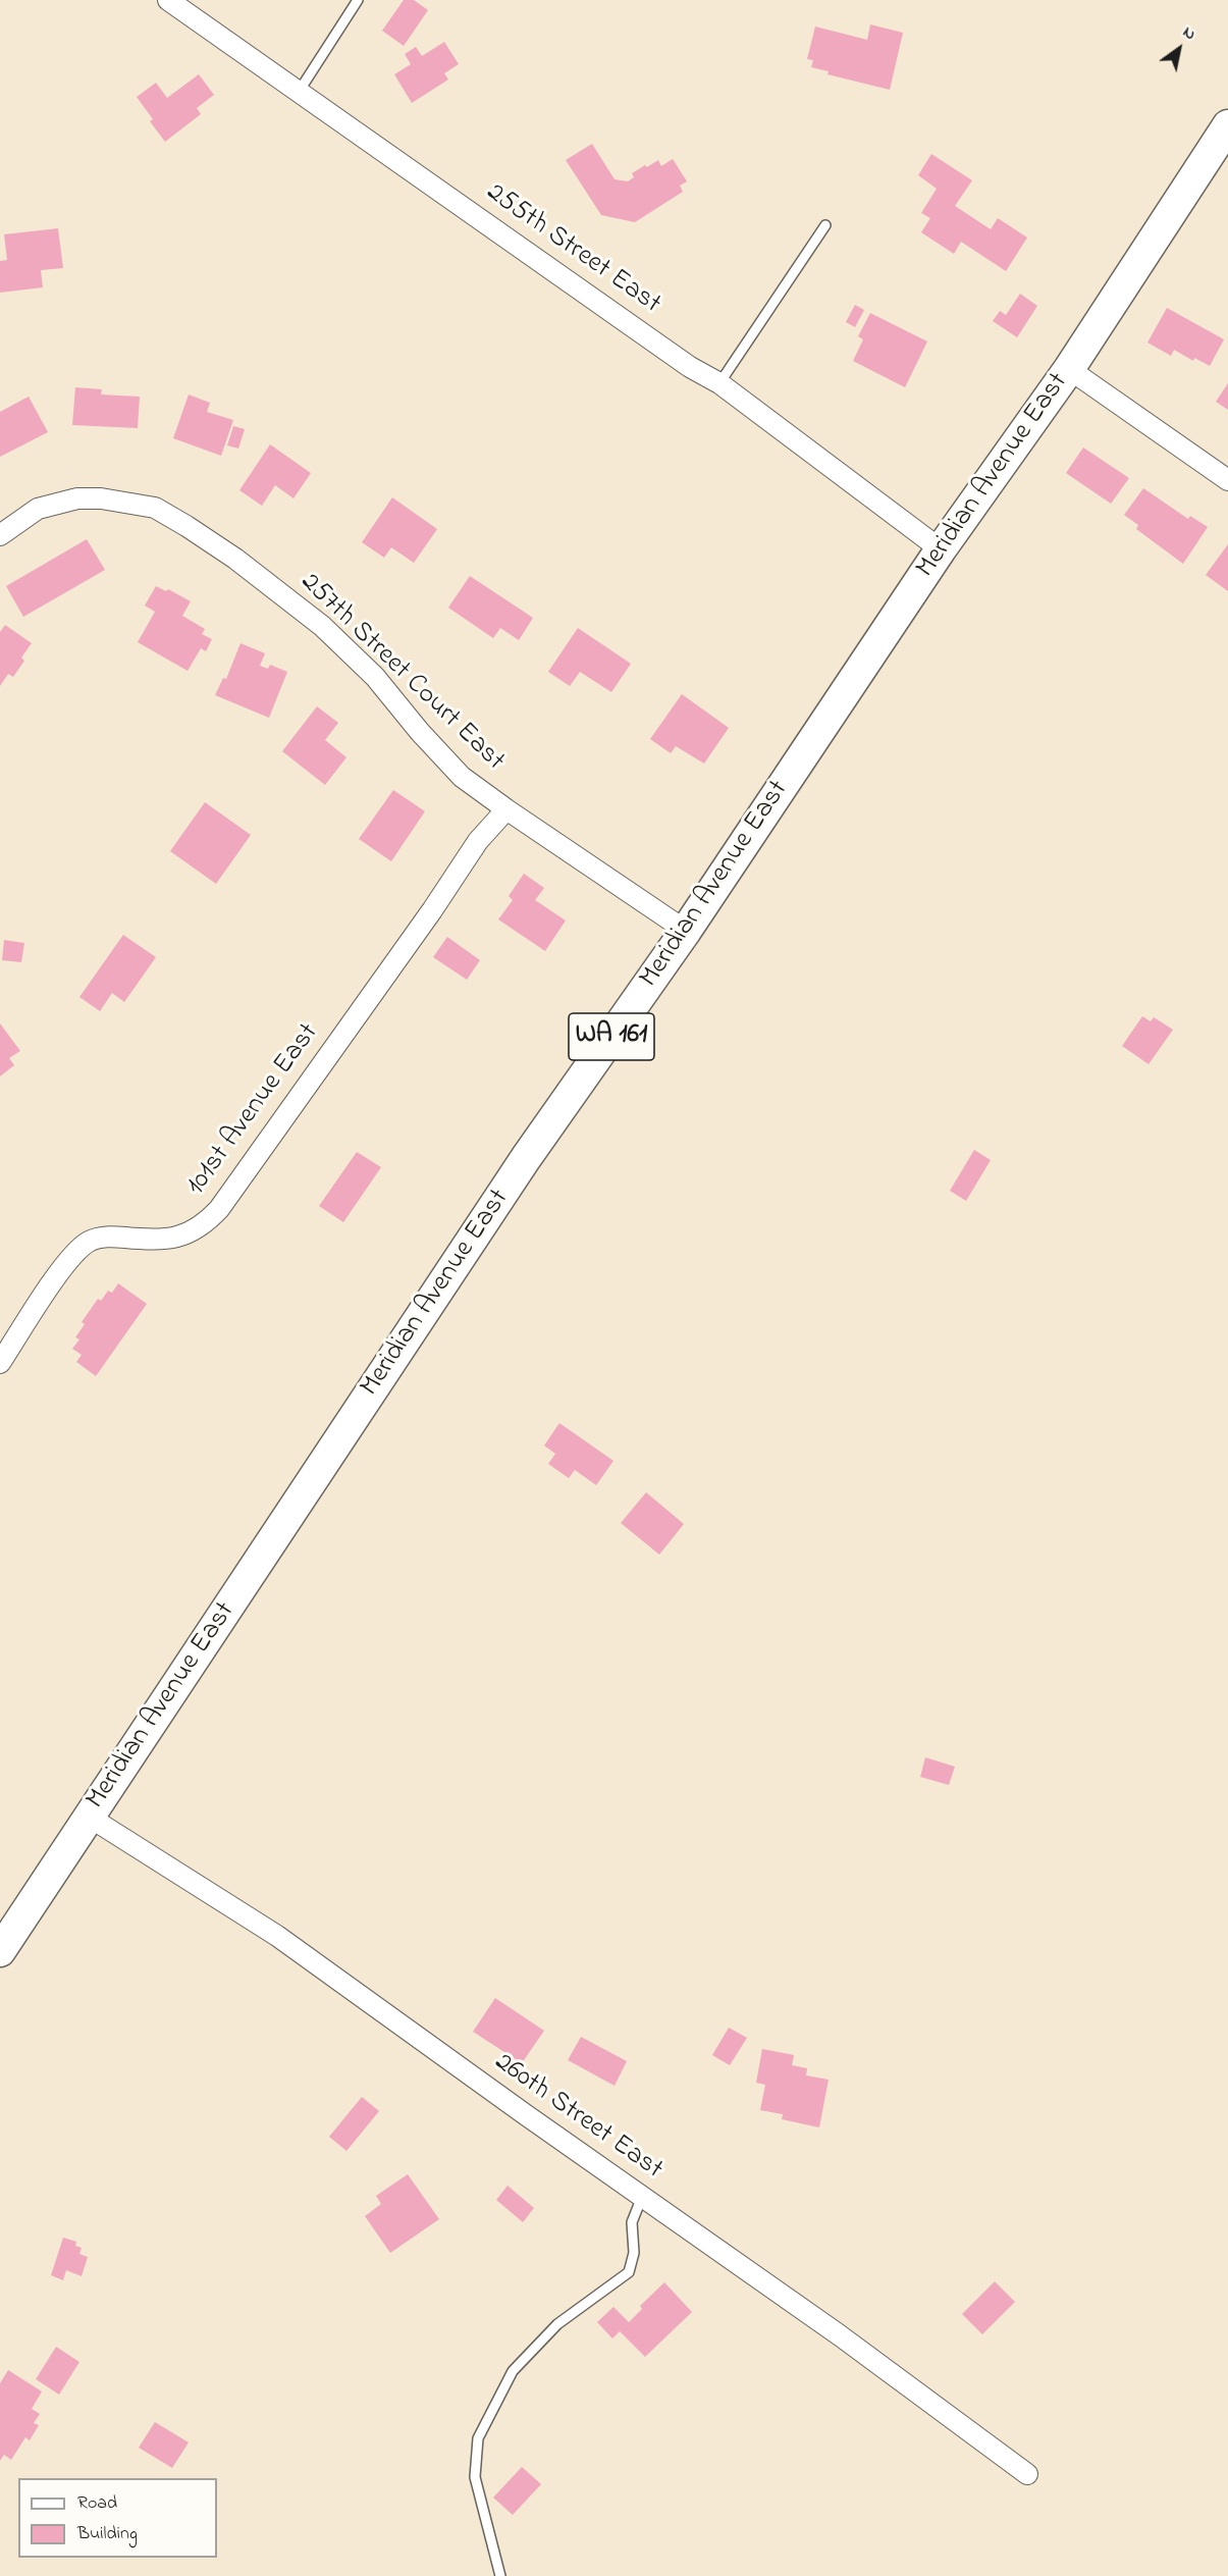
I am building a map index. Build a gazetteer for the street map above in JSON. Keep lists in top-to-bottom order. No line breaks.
{"streets":{"main road":["Meridian Avenue East","WA 161"],"street":["255th Street East","257th Street Court East","101st Avenue East","260th Street East"]},"crossings":[["255th Street East","Meridian Avenue East"],["Meridian Avenue East","257th Street Court East"],["Meridian Avenue East","260th Street East"],["257th Street Court East","101st Avenue East"]],"legend":["Road","Building"],"north":"top right"}
